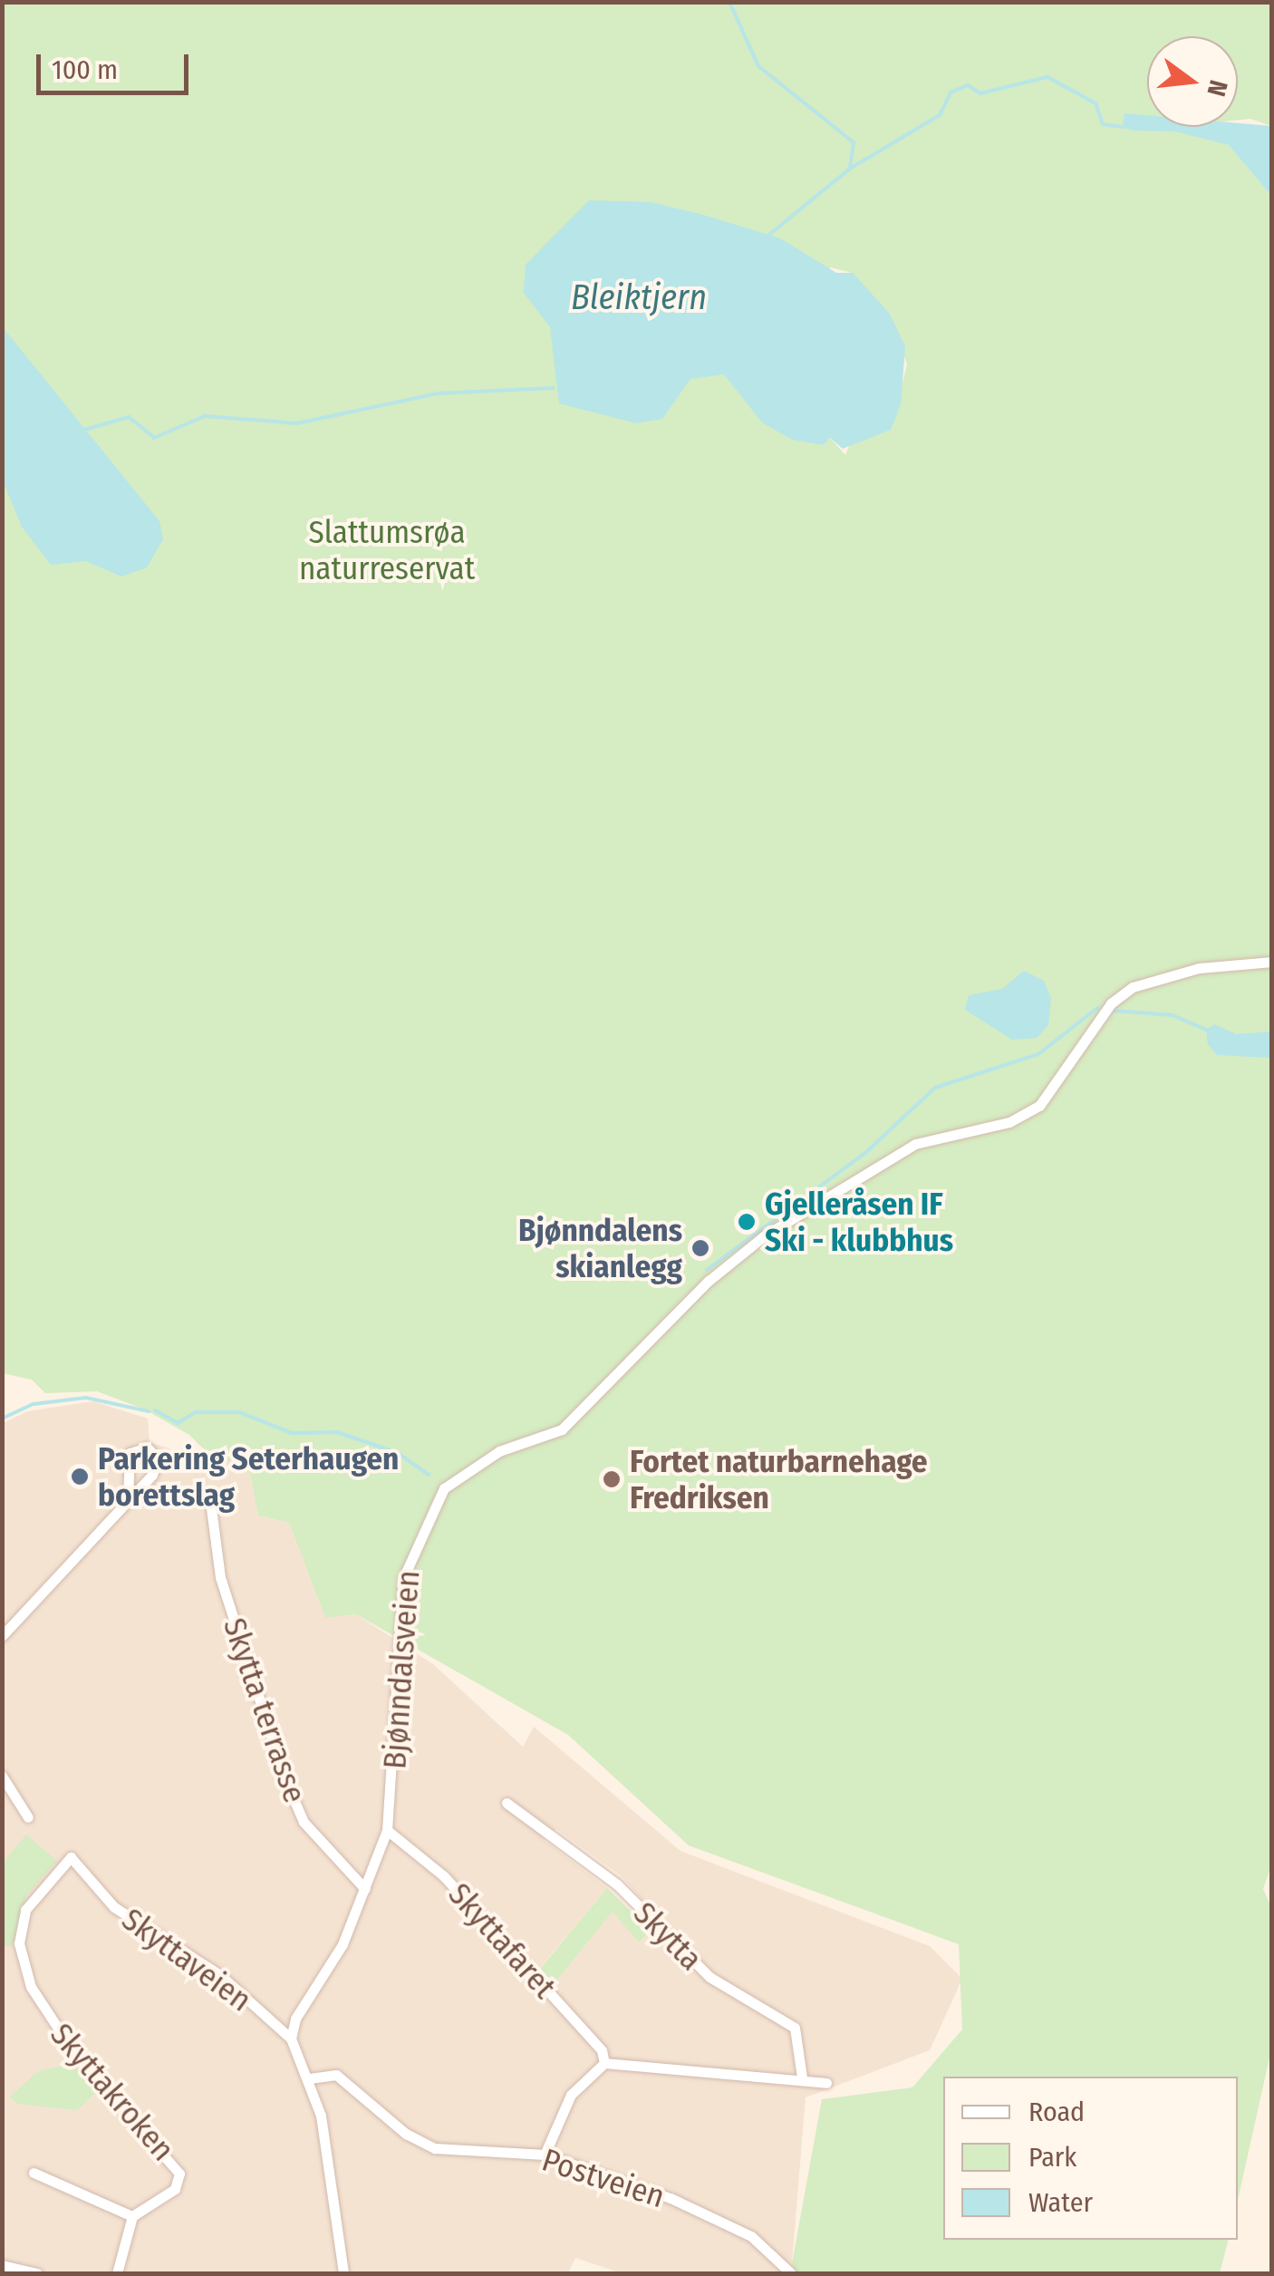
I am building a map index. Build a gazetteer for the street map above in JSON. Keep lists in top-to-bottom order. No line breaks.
{"streets":{"street":["Bjønndalsveien","Skytta terrasse","Skytta","Skyttafaret","Skyttaveien","Skyttakroken","Postveien"]},"crossings":[["Bjønndalsveien","Skytta terrasse"],["Bjønndalsveien","Skyttafaret"],["Bjønndalsveien","Skyttaveien"],["Skyttaveien","Skyttakroken"],["Skyttaveien","Postveien"]],"water":["Bleiktjern"],"parks":["Slattumsrøa naturreservat"],"places":["Gjelleråsen IF Ski - klubbhus","Bjønndalens skianlegg","Parkering Seterhaugen borettslag","Fortet naturbarnehage Fredriksen"],"legend":["Road","Park","Water"],"scale_bar":"100 m","north":"right"}
